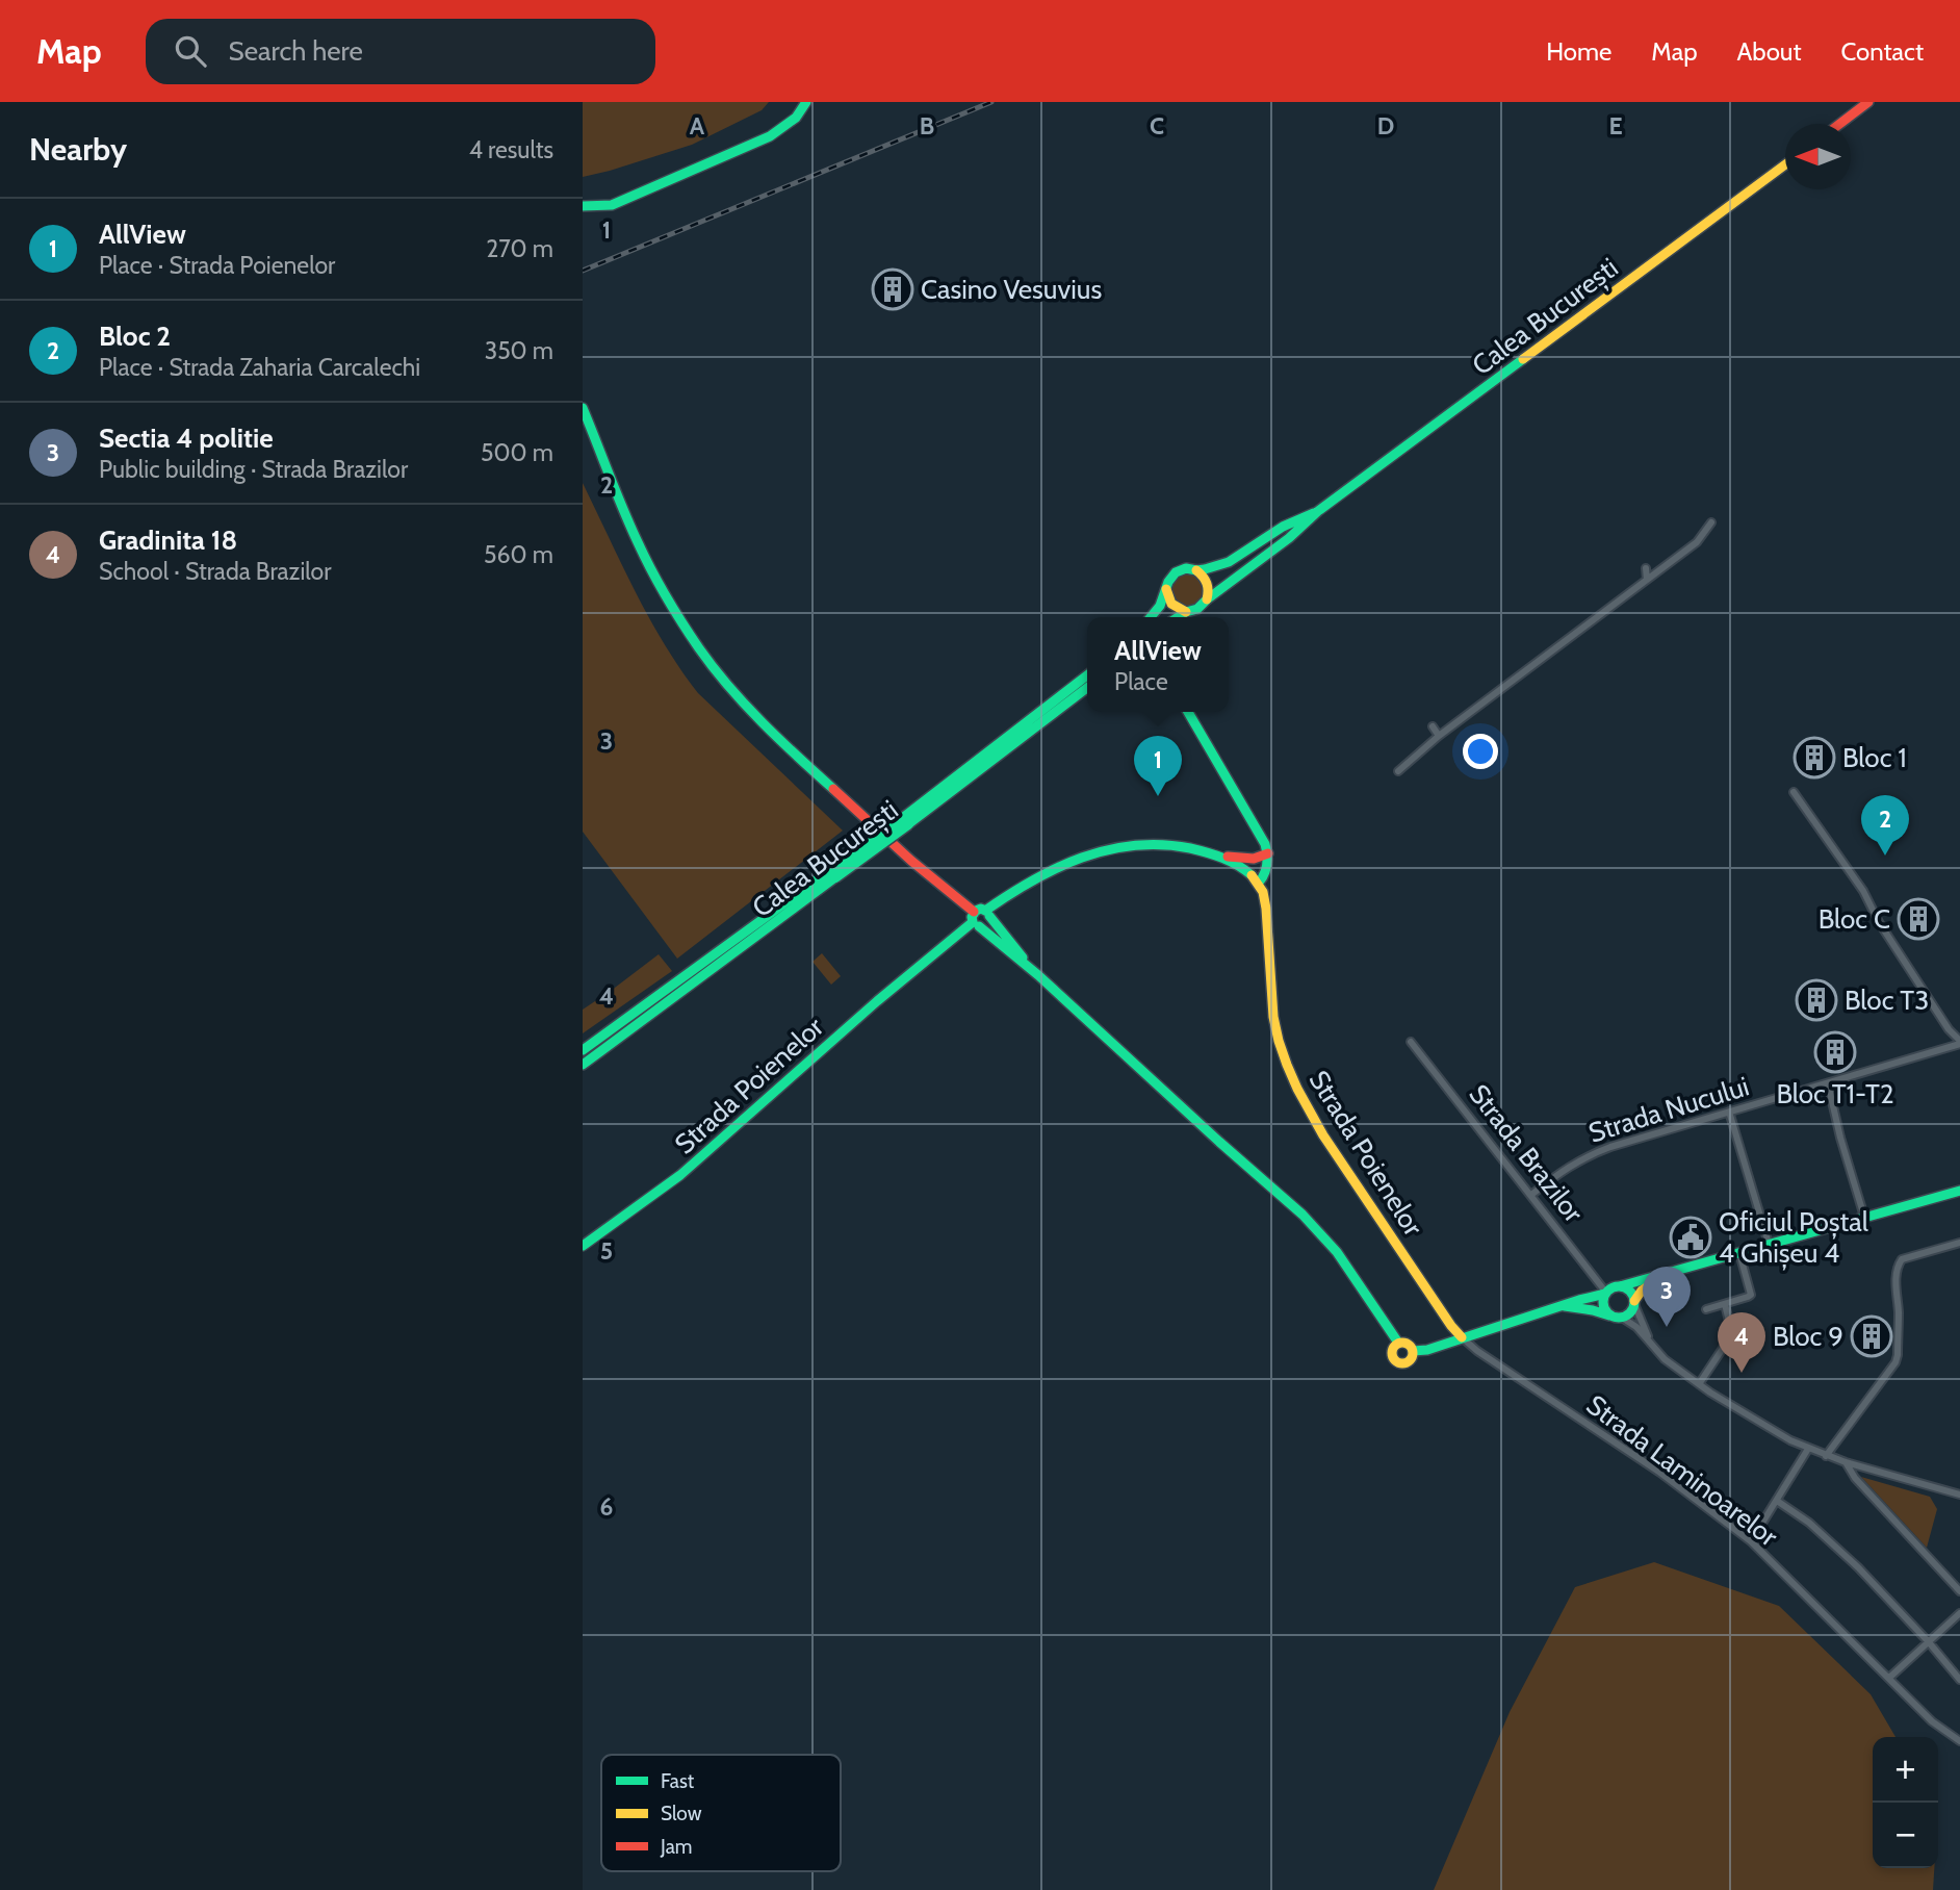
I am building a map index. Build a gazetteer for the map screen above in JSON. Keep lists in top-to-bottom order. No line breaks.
{"streets":{"street":["Calea București","Strada Poienelor","Strada Nucului","Strada Brazilor","Strada Laminoarelor"]},"crossings":[["Strada Poienelor","Strada Laminoarelor"],["Strada Nucului","Strada Brazilor"]],"places":{"building":["Casino Vesuvius","Bloc 1","Bloc C","Bloc T3","Bloc T1-T2","Bloc 9"],"public building":["Oficiul Poștal 4 Ghișeu 4"]},"legend":["Fast","Slow","Jam"],"north":"left","page":{"header":"Map","search":"Search here","nav":["Home","Map","About","Contact"],"heading":["Nearby","4 results"],"list":[{"mark":"1","name":"AllView","note":"Place · Strada Poienelor","value":"270 m"},{"mark":"2","name":"Bloc 2","note":"Place · Strada Zaharia Carcalechi","value":"350 m"},{"mark":"3","name":"Sectia 4 politie","note":"Public building · Strada Brazilor","value":"500 m"},{"mark":"4","name":"Gradinita 18","note":"School · Strada Brazilor","value":"560 m"}],"popup":["AllView","Place"],"pins":["1","2","3","4"],"map_buttons":["+","−"]},"grid":{"columns":["A","B","C","D","E"],"rows":["1","2","3","4","5","6"]}}
